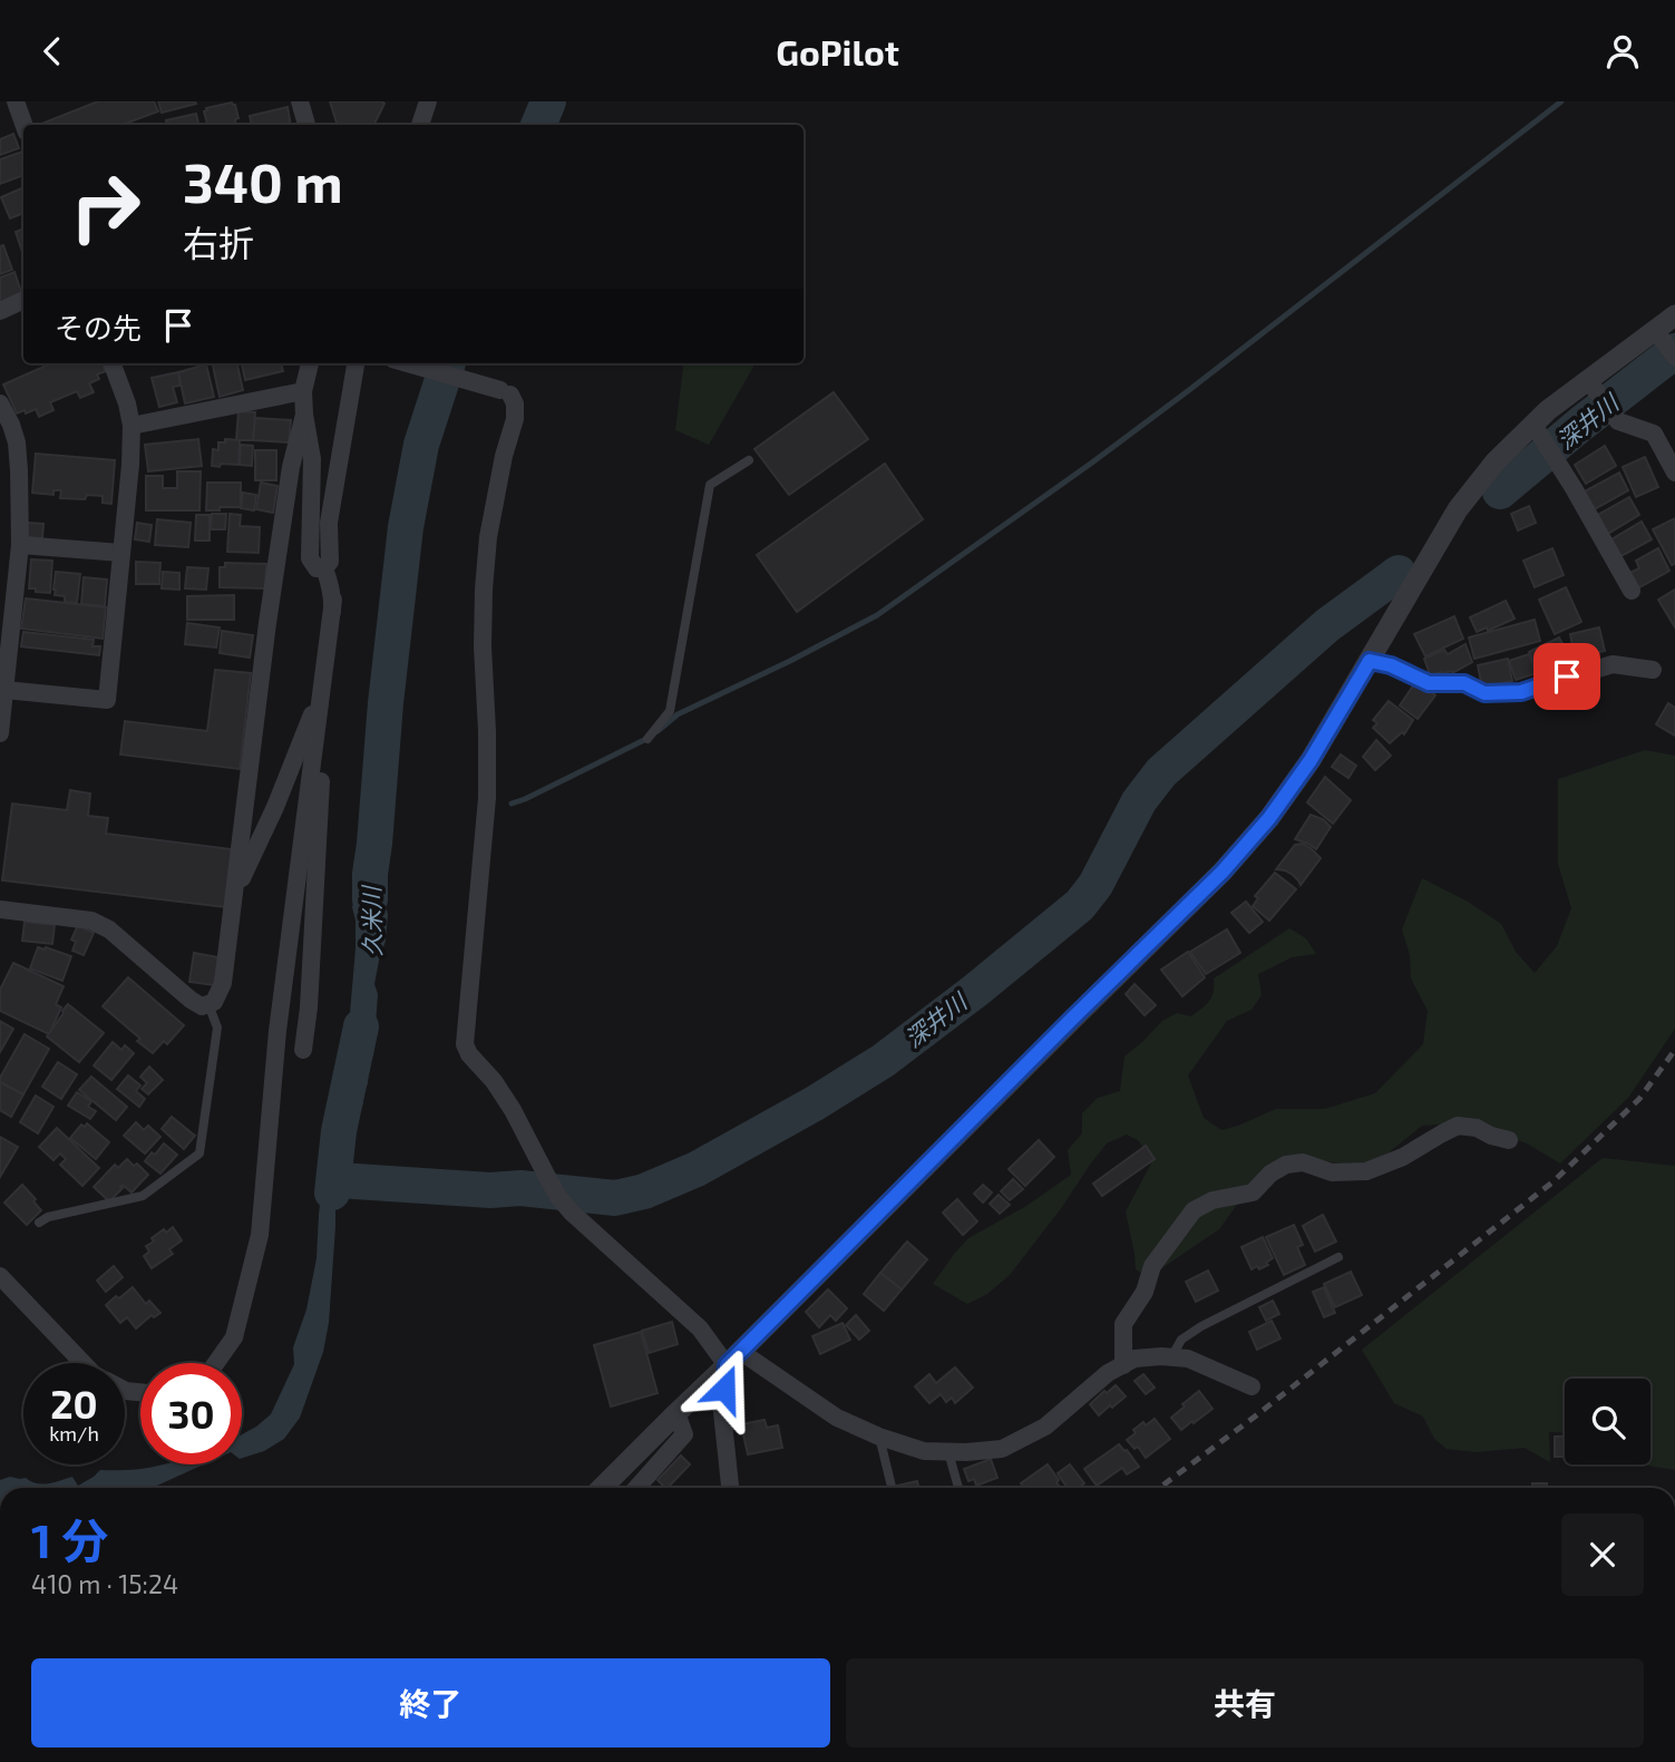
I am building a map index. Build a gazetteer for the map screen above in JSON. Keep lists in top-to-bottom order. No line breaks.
{"water":["深井川","久米川"],"page":{"header":"GoPilot","turn":["340 m","右折"],"then":"その先","speed":"20 km/h","limit":"30","heading":["1 分","410 m · 15:24"],"buttons":["終了","共有"]}}
